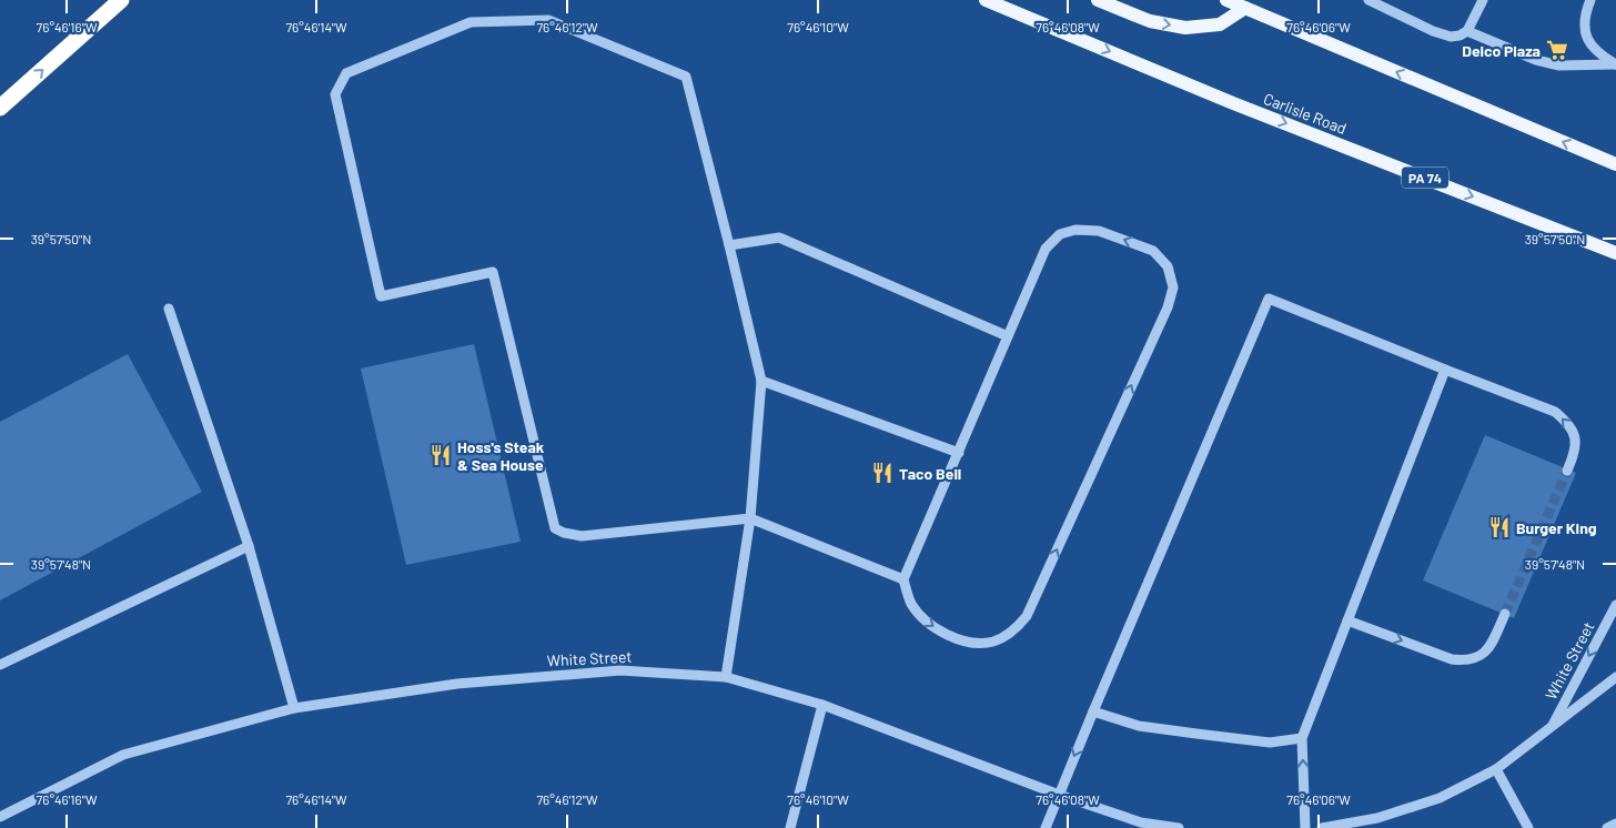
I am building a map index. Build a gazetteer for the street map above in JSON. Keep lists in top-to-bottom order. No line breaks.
{"streets":{"main road":["Carlisle Road","PA 74"],"street":["White Street"]},"places":{"supermarket":["Delco Plaza"],"restaurant":["Hoss's Steak & Sea House","Taco Bell","Burger King"]},"coordinates":["76°46'16\"W","76°46'14\"W","76°46'12\"W","76°46'10\"W","76°46'08\"W","76°46'06\"W","39°57'50\"N","39°57'48\"N"]}
